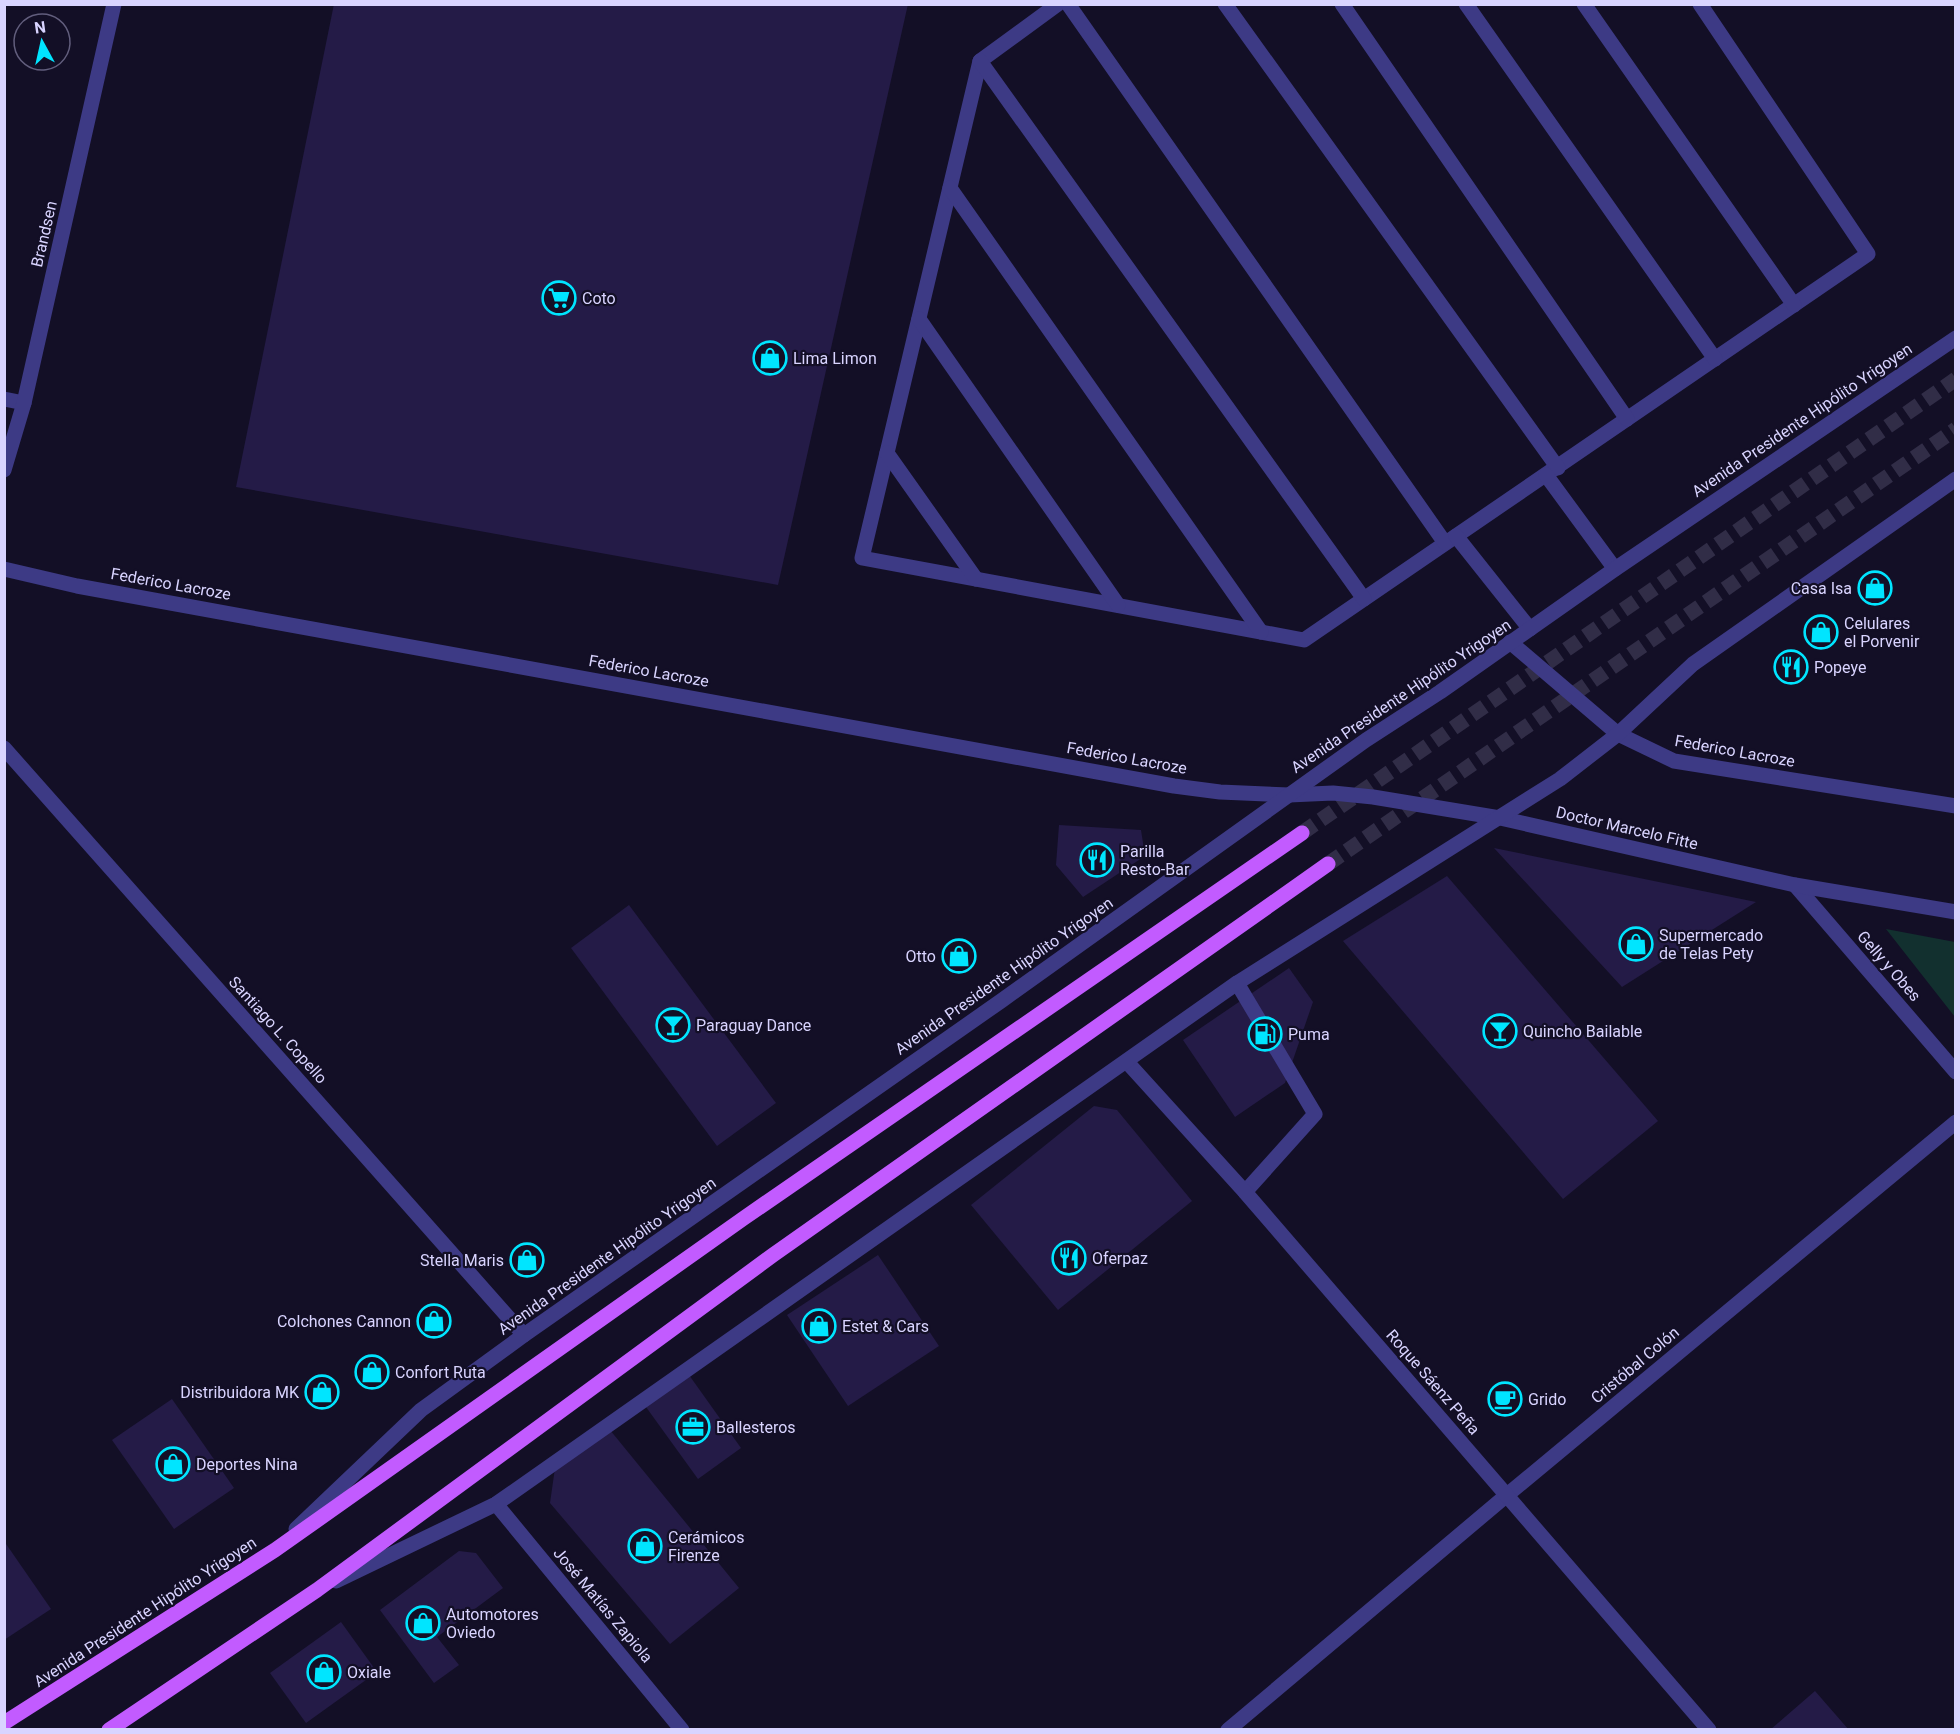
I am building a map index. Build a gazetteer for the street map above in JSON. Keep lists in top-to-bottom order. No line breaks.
{"streets":{"main road":["Avenida Presidente Hipólito Yrigoyen"],"street":["Brandsen","Federico Lacroze","Doctor Marcelo Fitte","Gelly y Obes","Santiago L. Copello","Cristóbal Colón","Roque Sáenz Peña","José Matías Zapiola"]},"crossings":[["Avenida Presidente Hipólito Yrigoyen","Federico Lacroze"],["Avenida Presidente Hipólito Yrigoyen","Doctor Marcelo Fitte"],["Avenida Presidente Hipólito Yrigoyen","Santiago L. Copello"],["Federico Lacroze","Doctor Marcelo Fitte"],["Doctor Marcelo Fitte","Gelly y Obes"],["Cristóbal Colón","Roque Sáenz Peña"]],"places":{"supermarket":["Coto"],"shop":["Lima Limon","Casa Isa","Celulares el Porvenir","Supermercado de Telas Pety","Otto","Stella Maris","Colchones Cannon","Estet & Cars","Confort Ruta","Distribuidora MK","Deportes Nina","Cerámicos Firenze","Automotores Oviedo","Oxiale"],"restaurant":["Popeye","Parilla Resto-Bar","Oferpaz"],"bar":["Paraguay Dance","Quincho Bailable"],"fuel station":["Puma"],"cafe":["Grido"],"office":["Ballesteros"]},"north":"top"}
